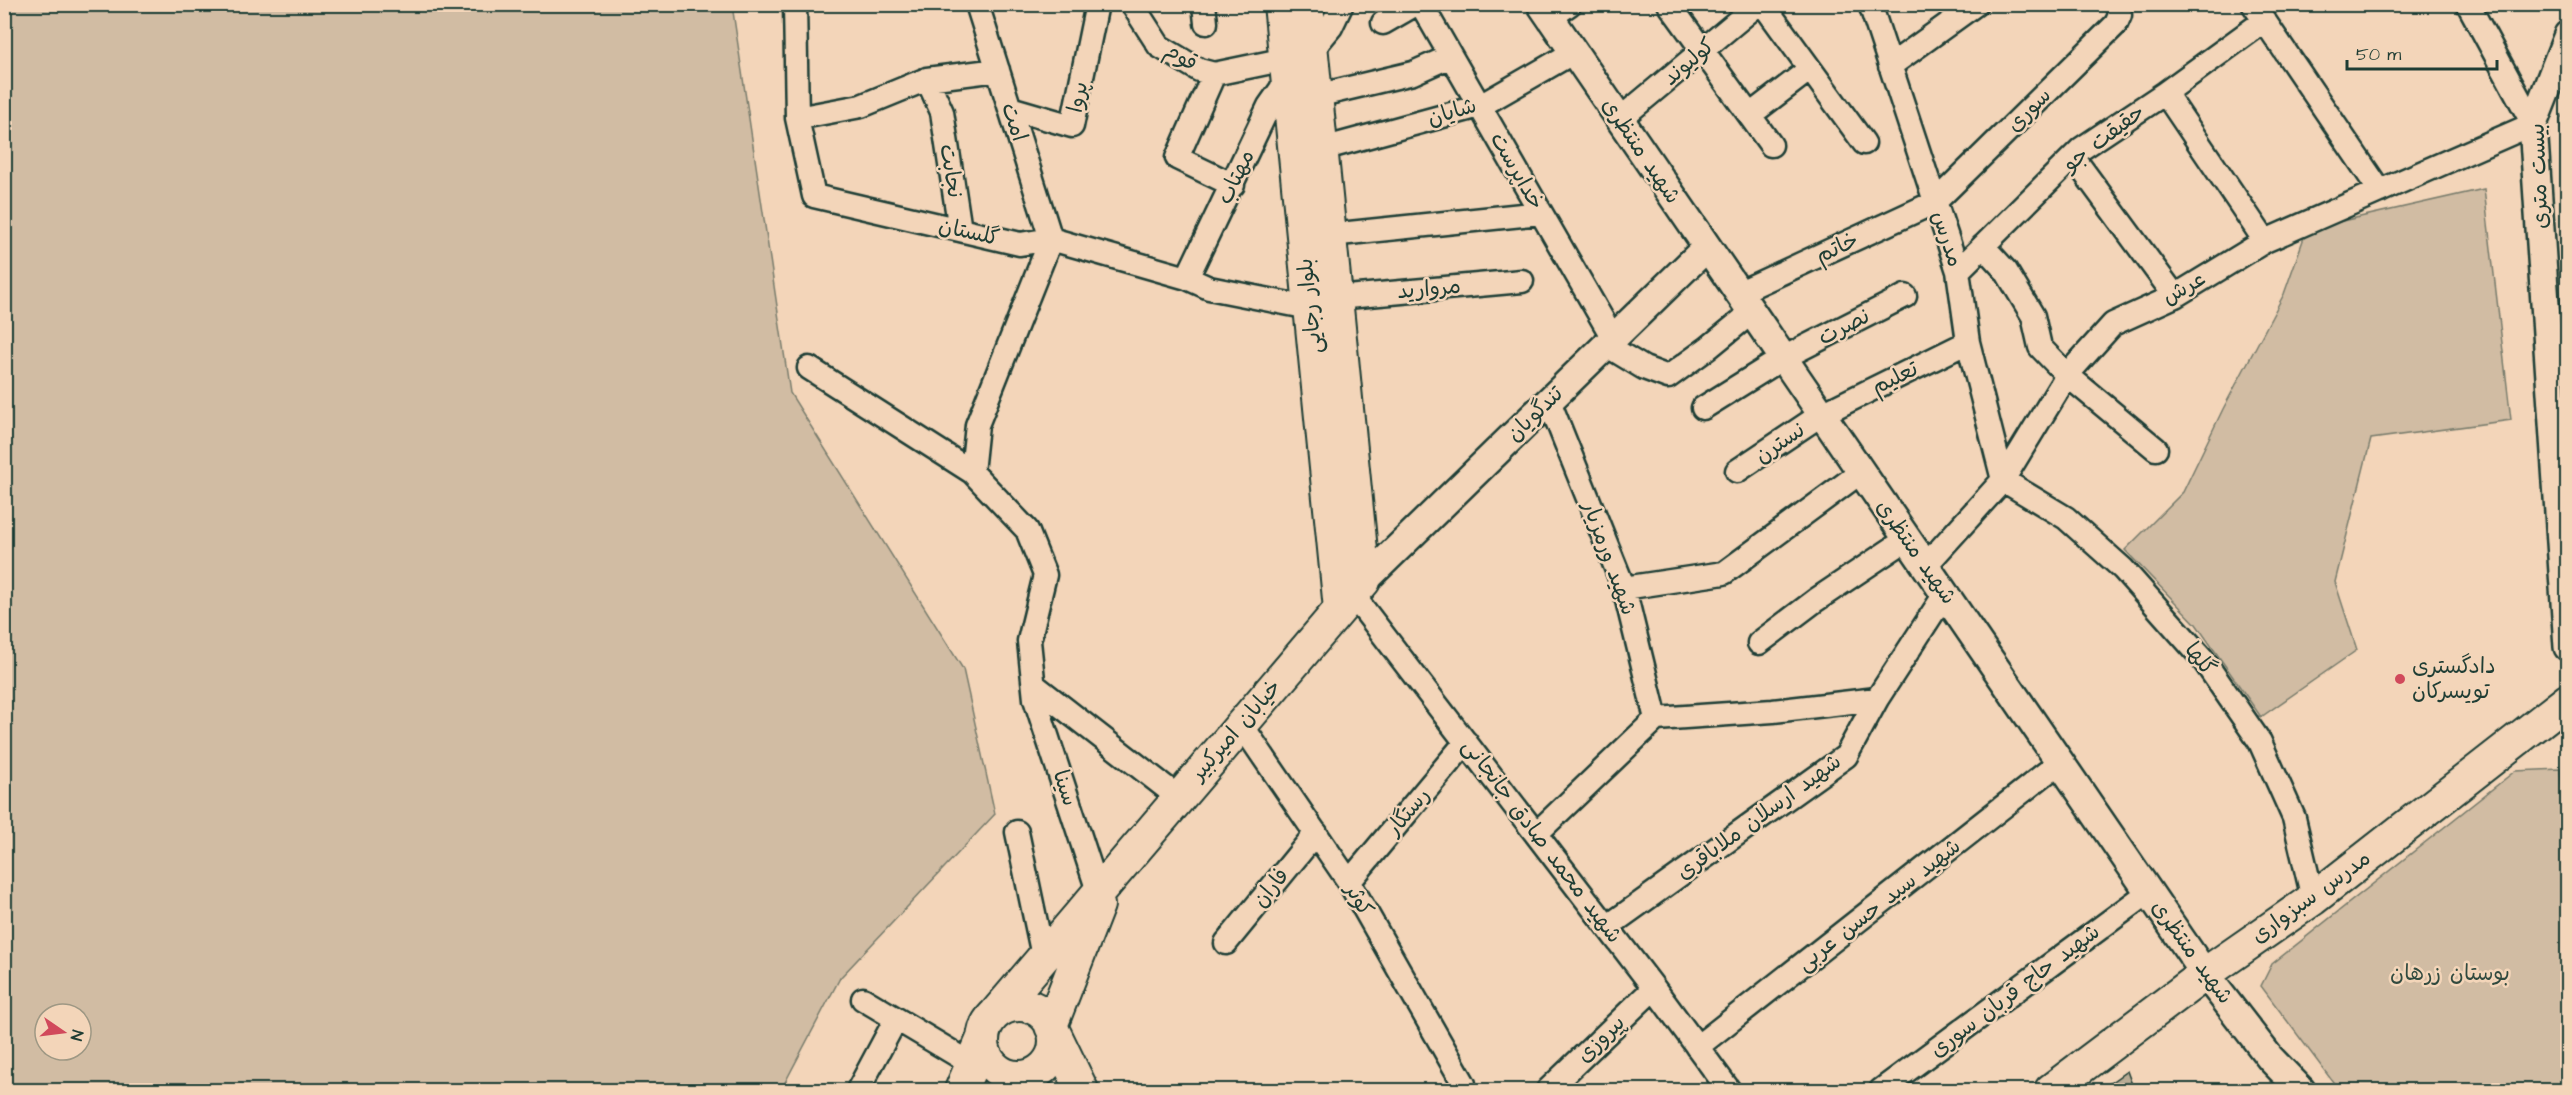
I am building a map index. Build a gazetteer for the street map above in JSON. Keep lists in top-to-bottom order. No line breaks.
{"streets":{"main road":["بلوار رجایی","خیابان امیرکبیر","مدرس سبزواری"],"street":["قوم","کولیوند","پروا","سوری","شایان","امت","حقیقت جو","شهید منتظری","نجابت","خداپرست","بیست متری","مهتاب","گلستان","مدرس","خاتم","عرش","مروارید","نصرت","تعلیم","تندگویان","نسترن","شهید ورمزیار","گلها","سینا","رستگار","شهید ارسلان ملاباقری","شهید محمد صادق جانجانی","فاران","کوثر","شهید سید حسن عربی","شهید حاج قربان سوری","پیروزی"]},"crossings":[["قوم","مهتاب"],["قوم","بلوار رجایی"],["کولیوند","شهید منتظری"],["پروا","امت"],["سوری","مدرس"],["سوری","خاتم"],["شایان","شهید منتظری"],["شایان","خداپرست"],["شایان","بلوار رجایی"],["امت","گلستان"],["حقیقت جو","مدرس"],["شهید منتظری","خاتم"],["شهید منتظری","عرش"],["شهید منتظری","نصرت"],["شهید منتظری","تعلیم"],["شهید منتظری","تندگویان"],["شهید منتظری","نسترن"],["شهید منتظری","شهید ارسلان ملاباقری"],["شهید منتظری","مدرس سبزواری"],["شهید منتظری","شهید سید حسن عربی"],["شهید منتظری","شهید حاج قربان سوری"],["نجابت","گلستان"],["خداپرست","خاتم"],["خداپرست","تندگویان"],["بیست متری","عرش"],["مهتاب","گلستان"],["مهتاب","بلوار رجایی"],["گلستان","مروارید"],["گلستان","بلوار رجایی"],["مدرس","خاتم"],["مدرس","عرش"],["مدرس","تعلیم"],["مدرس","گلها"],["خاتم","تندگویان"],["عرش","گلها"],["مروارید","بلوار رجایی"],["بلوار رجایی","تندگویان"],["بلوار رجایی","خیابان امیرکبیر"],["بلوار رجایی","شهید محمد صادق جانجانی"],["تعلیم","نسترن"],["تندگویان","شهید ورمزیار"],["تندگویان","خیابان امیرکبیر"],["تندگویان","شهید محمد صادق جانجانی"],["گلها","مدرس سبزواری"],["خیابان امیرکبیر","سینا"],["خیابان امیرکبیر","شهید محمد صادق جانجانی"],["خیابان امیرکبیر","کوثر"],["رستگار","شهید محمد صادق جانجانی"],["رستگار","کوثر"],["شهید ارسلان ملاباقری","شهید محمد صادق جانجانی"],["شهید محمد صادق جانجانی","شهید سید حسن عربی"],["شهید محمد صادق جانجانی","پیروزی"],["فاران","کوثر"]],"parks":["بوستان زرهان"],"places":["دادگستری تویسرکان"],"scale_bar":"50 m","north":"right"}
